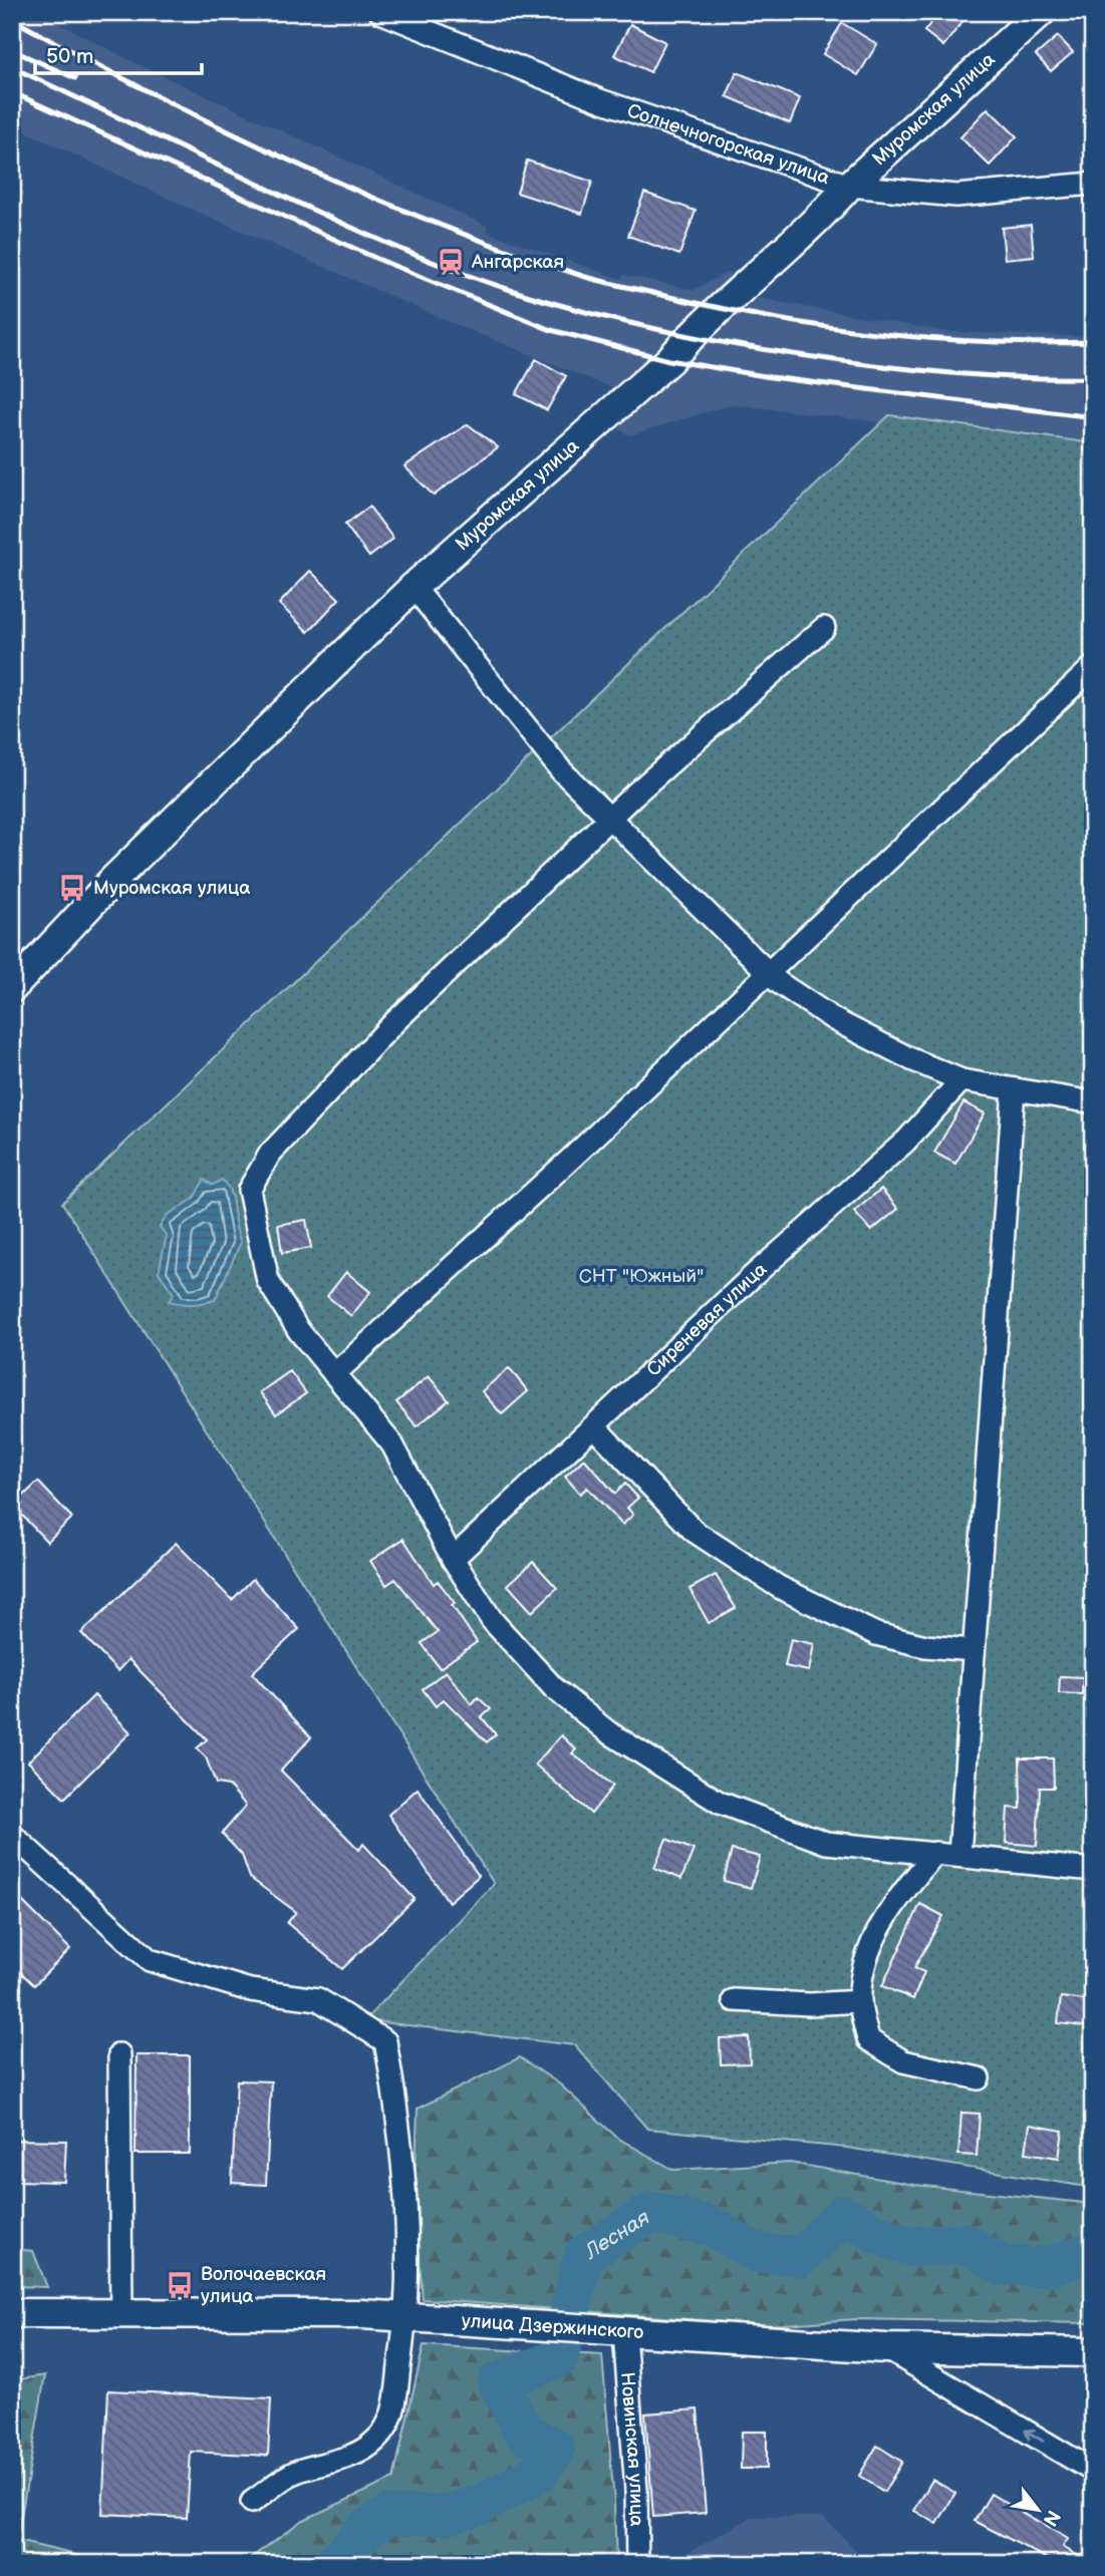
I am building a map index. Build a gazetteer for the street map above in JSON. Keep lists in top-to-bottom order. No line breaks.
{"streets":{"main road":["Муромская улица","улица Дзержинского"],"street":["Солнечногорская улица","Сиреневая улица","Новинская улица"]},"crossings":[["Муромская улица","Солнечногорская улица"],["улица Дзержинского","Новинская улица"]],"water":["Лесная"],"parks":["СНТ \"Южный\""],"places":{"station":["Ангарская"],"bus stop":["Муромская улица","Волочаевская улица"]},"scale_bar":"50 m","north":"bottom right"}
